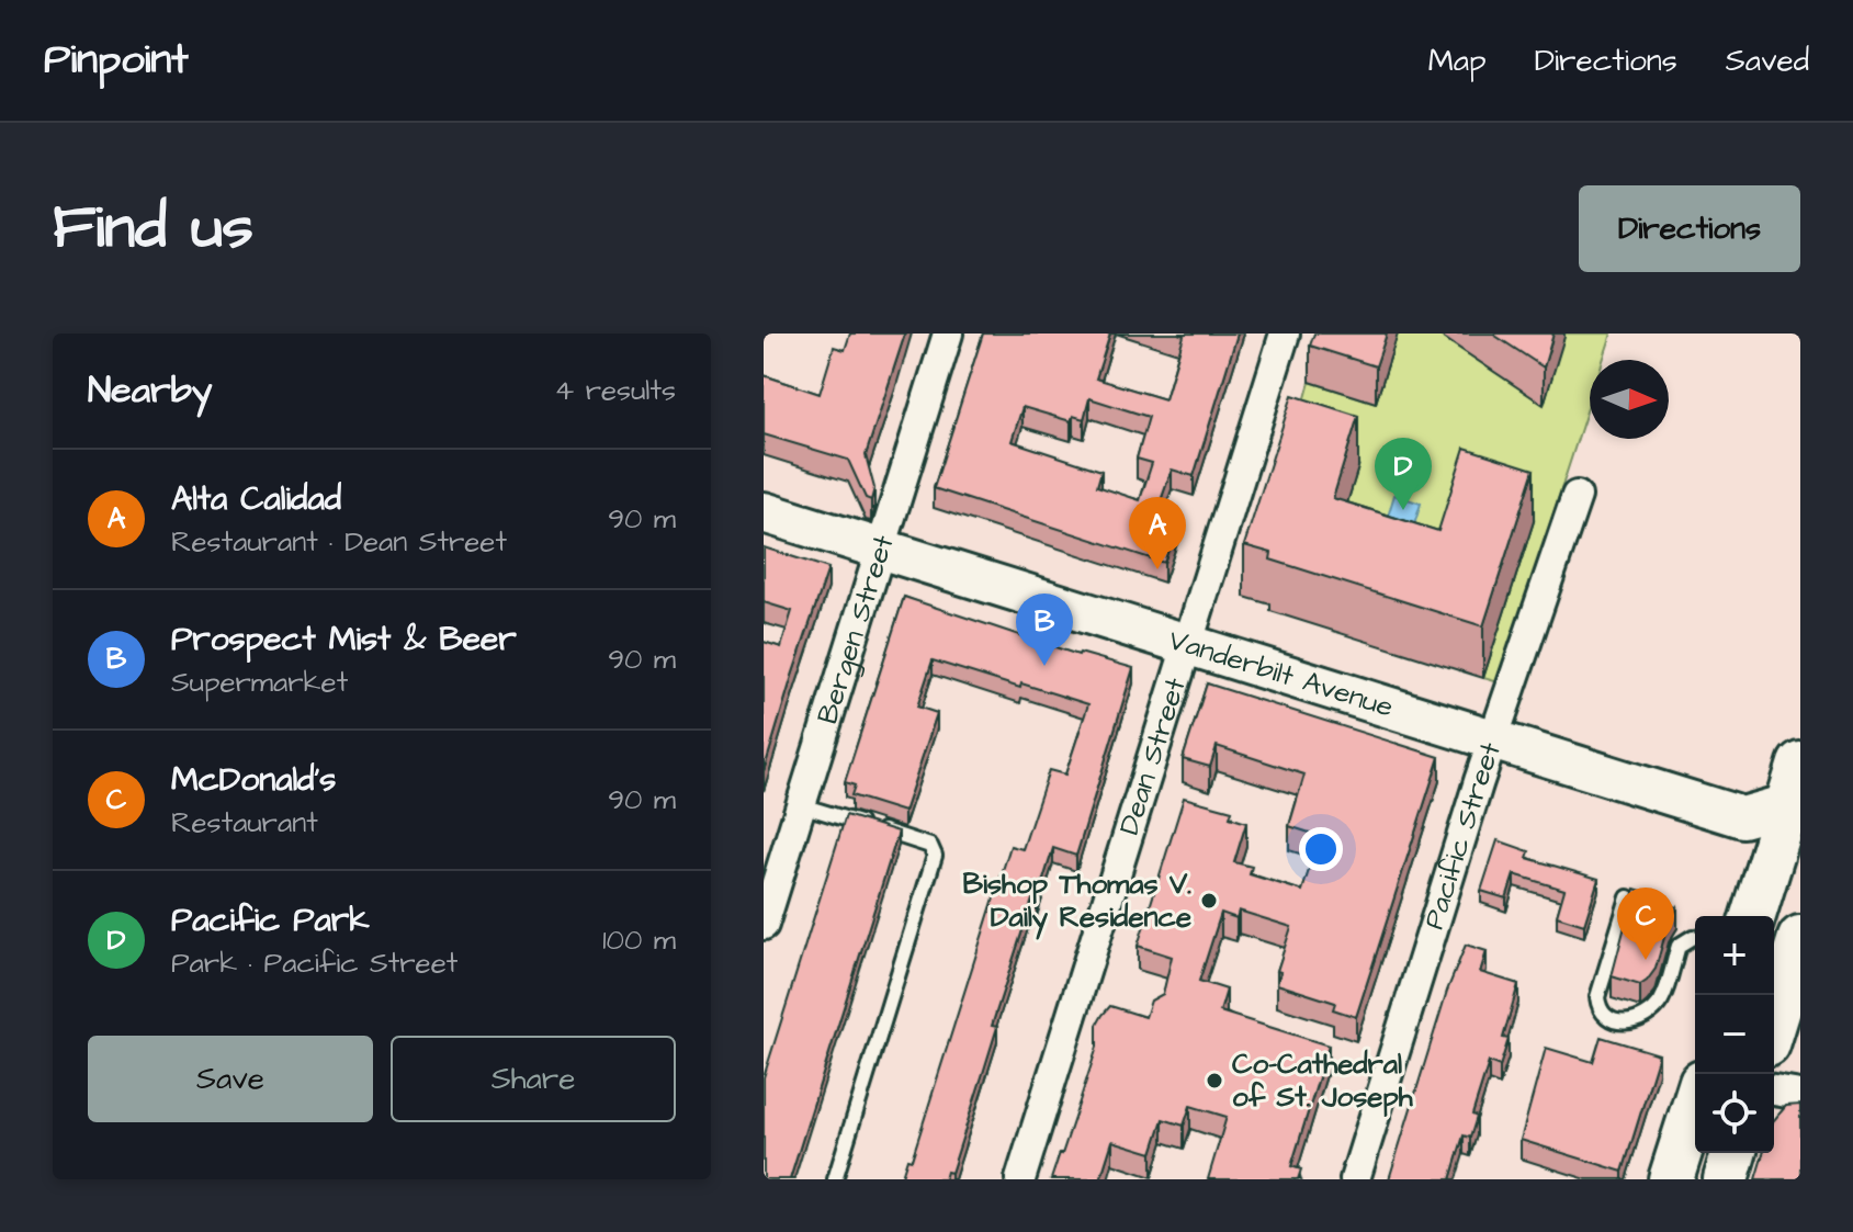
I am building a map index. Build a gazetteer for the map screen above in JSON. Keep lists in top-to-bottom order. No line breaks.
{"streets":{"main road":["Vanderbilt Avenue"],"street":["Bergen Street","Dean Street","Pacific Street"]},"crossings":[["Bergen Street","Vanderbilt Avenue"],["Vanderbilt Avenue","Dean Street"],["Vanderbilt Avenue","Pacific Street"]],"places":["Bishop Thomas V. Daily Residence","Co-Cathedral of St. Joseph"],"north":"right","page":{"header":"Pinpoint","nav":["Map","Directions","Saved"],"title":"Find us","buttons":["Directions",["Save","Share"]],"heading":["Nearby","4 results"],"pins":["D","A","B","C"],"list":[{"mark":"A","name":"Alta Calidad","note":"Restaurant · Dean Street","value":"90 m"},{"mark":"B","name":"Prospect Mist & Beer","note":"Supermarket","value":"90 m"},{"mark":"C","name":"McDonald's","note":"Restaurant","value":"90 m"},{"mark":"D","name":"Pacific Park","note":"Park · Pacific Street","value":"100 m"}],"map_buttons":["+","−"]}}
